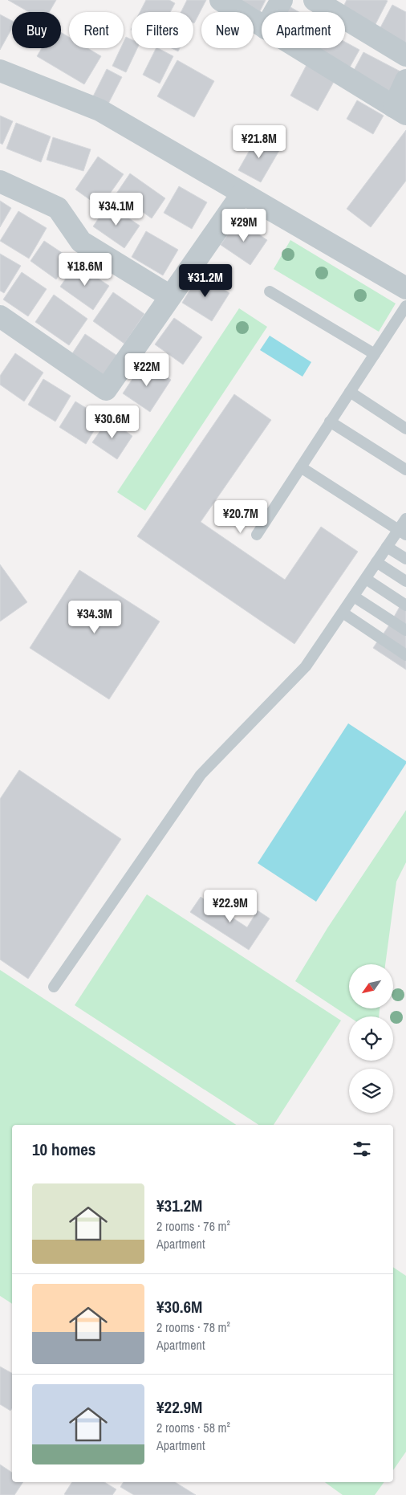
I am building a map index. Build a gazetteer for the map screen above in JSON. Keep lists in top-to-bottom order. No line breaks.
{"north":"bottom left","page":{"chip":["Buy","Rent","Filters","New","Apartment"],"price":["¥21.8M","¥34.1M","¥29M","¥18.6M","¥31.2M","¥22M","¥30.6M","¥20.7M","¥34.3M","¥22.9M"],"heading":"10 homes","list":[{"name":"¥31.2M","note":"2 rooms · 76 m² · Apartment"},{"name":"¥30.6M","note":"2 rooms · 78 m² · Apartment"},{"name":"¥22.9M","note":"2 rooms · 58 m² · Apartment"}]}}
